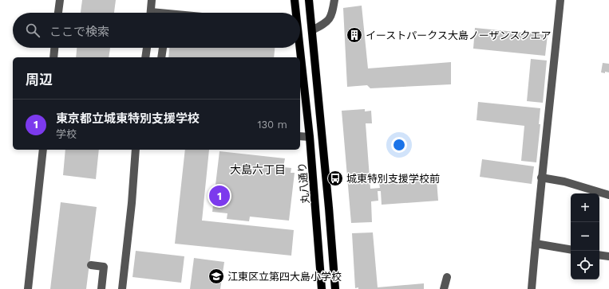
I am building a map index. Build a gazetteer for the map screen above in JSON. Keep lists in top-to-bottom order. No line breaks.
{"streets":{"main road":["丸八通り"]},"districts":["大島六丁目"],"places":{"building":["イーストパークス大島ノーザンスクエア"],"bus stop":["城東特別支援学校前"],"school or university":["江東区立第四大島小学校"]},"page":{"search":"ここで検索","heading":"周辺","list":[{"mark":"1","name":"東京都立城東特別支援学校","note":"学校","value":"130 m"}],"pins":"1","map_buttons":["+","−"]}}
